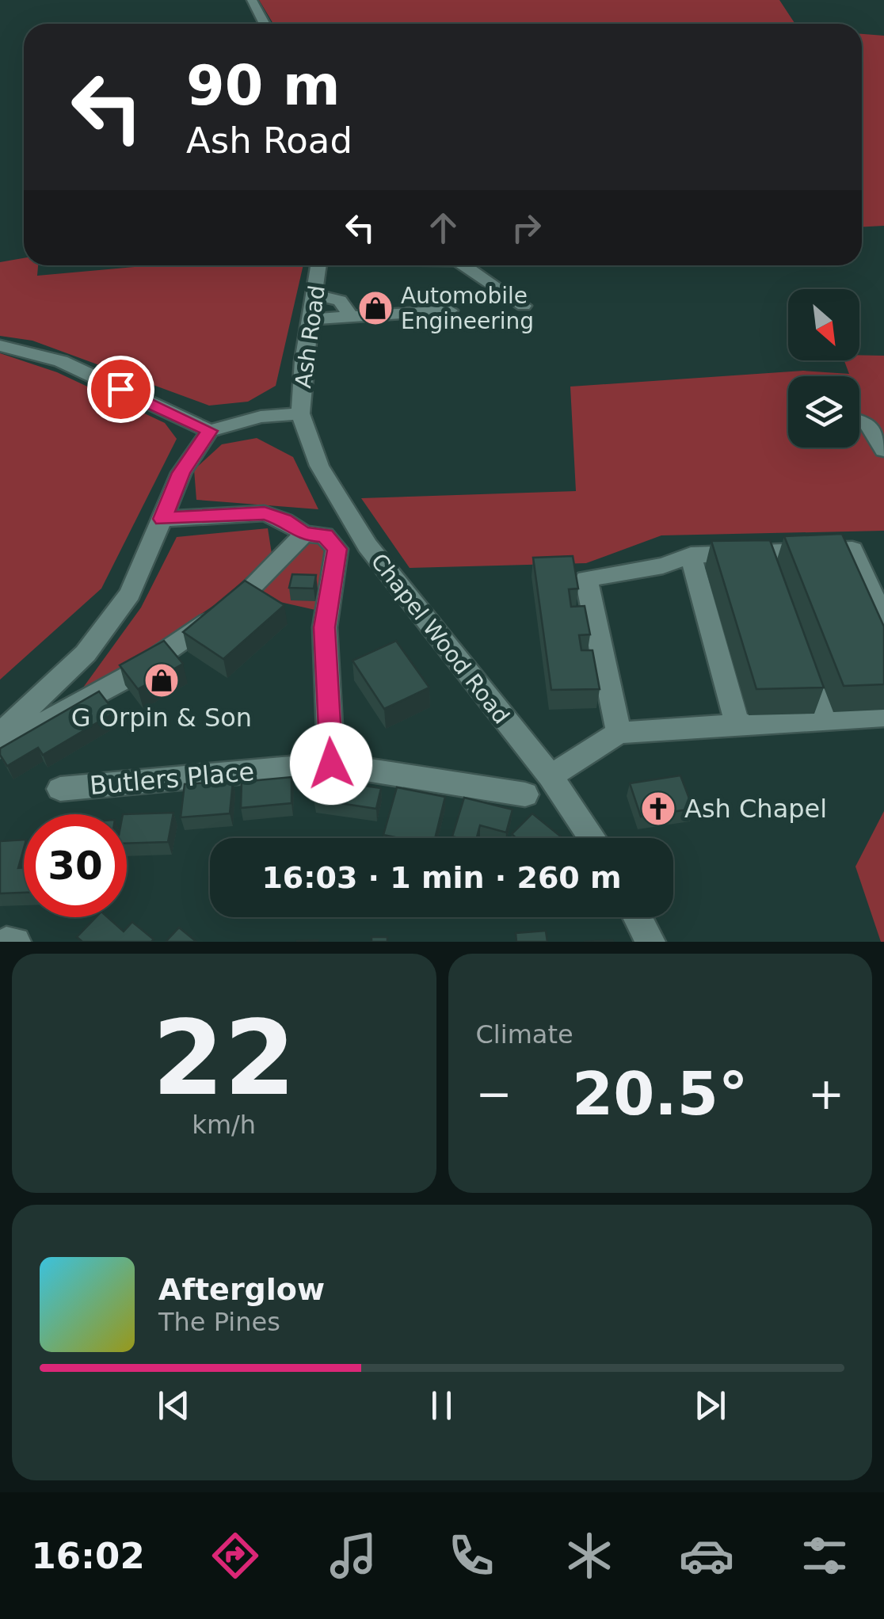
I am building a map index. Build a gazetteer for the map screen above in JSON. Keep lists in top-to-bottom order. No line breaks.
{"streets":{"street":["Ash Road","Chapel Wood Road","Butlers Place"]},"crossings":[["Ash Road","Chapel Wood Road"]],"places":{"shop":["Automobile Engineering","G Orpin & Son"],"church":["Ash Chapel"]},"north":"bottom right","page":{"turn":["90 m","Ash Road"],"limit":"30","trip":"16:03 · 1 min · 260 m","tile":[["22","km/h"],"Climate"],"heat":["−","20.5°","+"],"song":["Afterglow","The Pines"],"tabs":"16:02"}}
